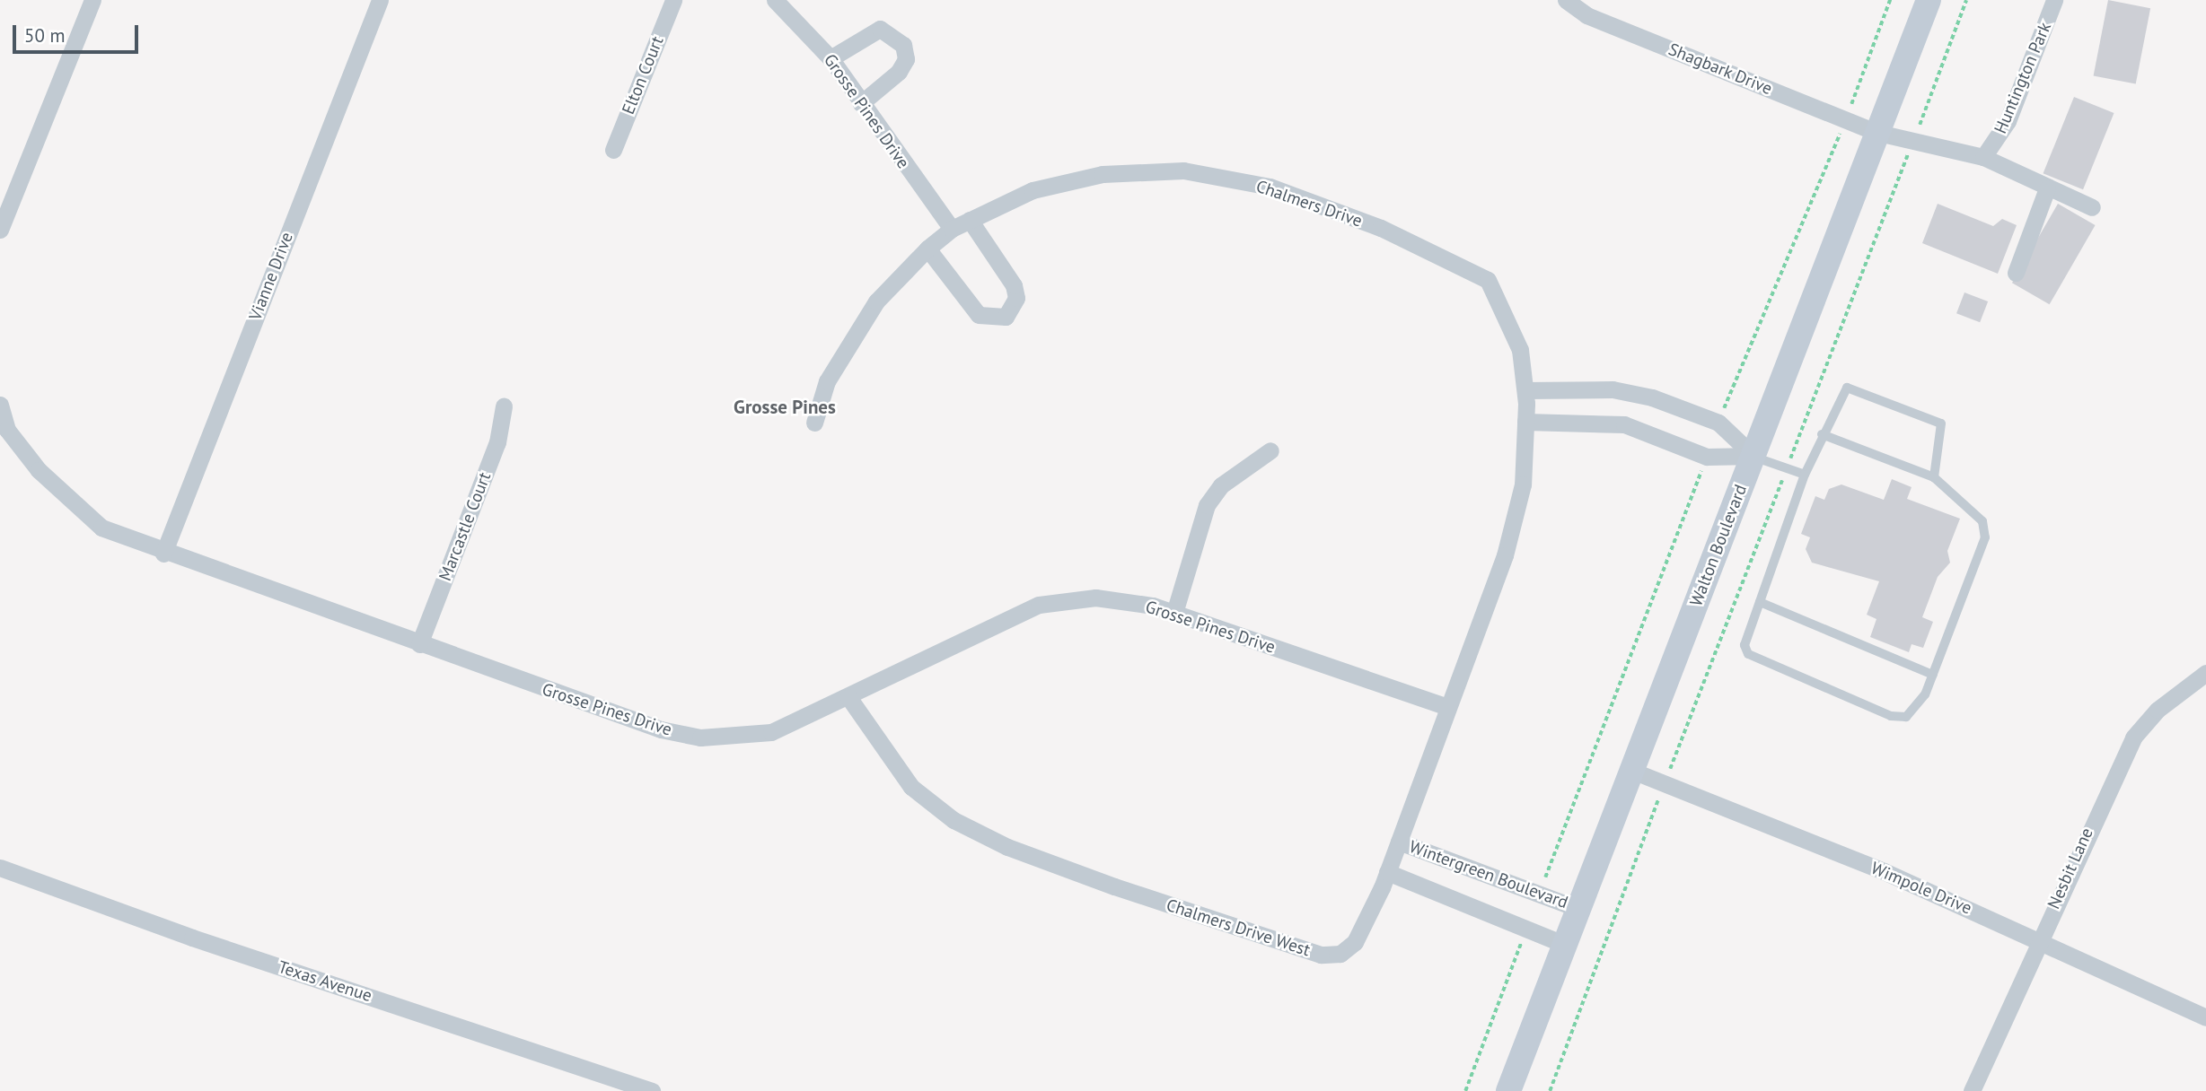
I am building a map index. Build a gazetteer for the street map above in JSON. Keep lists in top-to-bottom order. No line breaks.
{"streets":{"main road":["Walton Boulevard"],"street":["Shagbark Drive","Elton Court","Huntington Park","Grosse Pines Drive","Chalmers Drive","Vianne Drive","Marcastle Court","Nesbit Lane","Wintergreen Boulevard","Wimpole Drive","Chalmers Drive West","Texas Avenue"]},"crossings":[["Shagbark Drive","Walton Boulevard"],["Grosse Pines Drive","Chalmers Drive"],["Grosse Pines Drive","Vianne Drive"],["Grosse Pines Drive","Marcastle Court"],["Grosse Pines Drive","Chalmers Drive West"],["Chalmers Drive","Chalmers Drive West"],["Walton Boulevard","Wintergreen Boulevard"],["Walton Boulevard","Wimpole Drive"],["Nesbit Lane","Wimpole Drive"],["Wintergreen Boulevard","Chalmers Drive West"]],"districts":["Grosse Pines"],"scale_bar":"50 m"}
